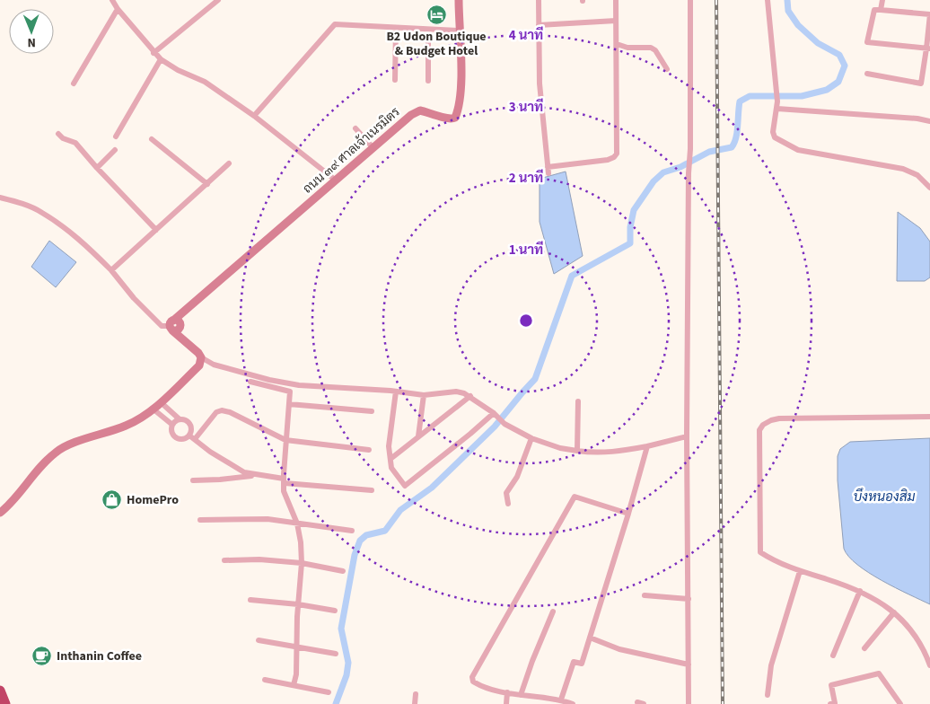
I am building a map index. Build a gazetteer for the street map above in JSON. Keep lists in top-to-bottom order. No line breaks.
{"streets":{"main road":["ถนน ๓๙ ศาลเจ้าเนรมิตร"]},"water":["บึงหนองสิม"],"places":{"hotel":["B2 Udon Boutique & Budget Hotel"],"shop":["HomePro"],"cafe":["Inthanin Coffee"]},"north":"bottom","rings":["4 นาที","3 นาที","2 นาที","1 นาที"]}
